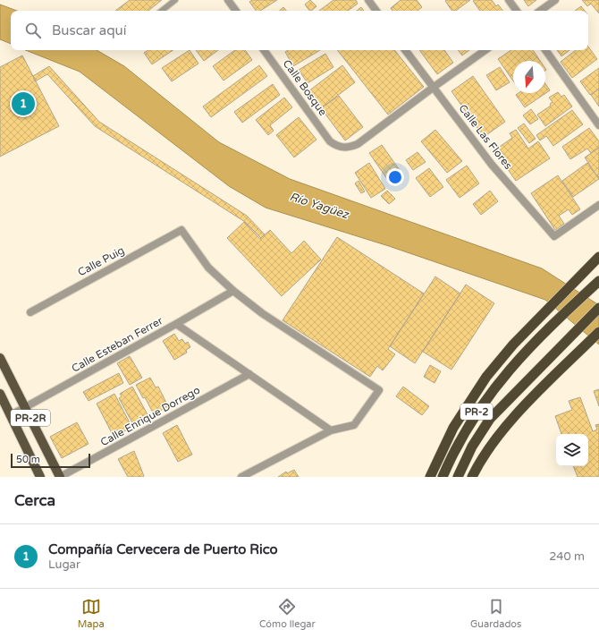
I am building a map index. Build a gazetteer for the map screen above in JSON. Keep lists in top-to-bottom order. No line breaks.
{"streets":{"highway":["PR-2"],"main road":["PR-2R"],"street":["Calle Bosque","Calle Las Flores","Calle Puig","Calle Esteban Ferrer","Calle Enrique Dorrego"]},"crossings":[["Calle Bosque","Calle Las Flores"],["Calle Puig","Calle Esteban Ferrer"],["Calle Esteban Ferrer","PR-2R"],["Calle Enrique Dorrego","PR-2R"]],"water":["Río Yagüez"],"scale_bar":"50 m","north":"bottom","page":{"search":"Buscar aquí","pins":"1","scale":"50 m","heading":"Cerca","list":[{"mark":"1","name":"Compañía Cervecera de Puerto Rico","note":"Lugar","value":"240 m"}],"nav":["Mapa","Cómo llegar","Guardados"]}}
